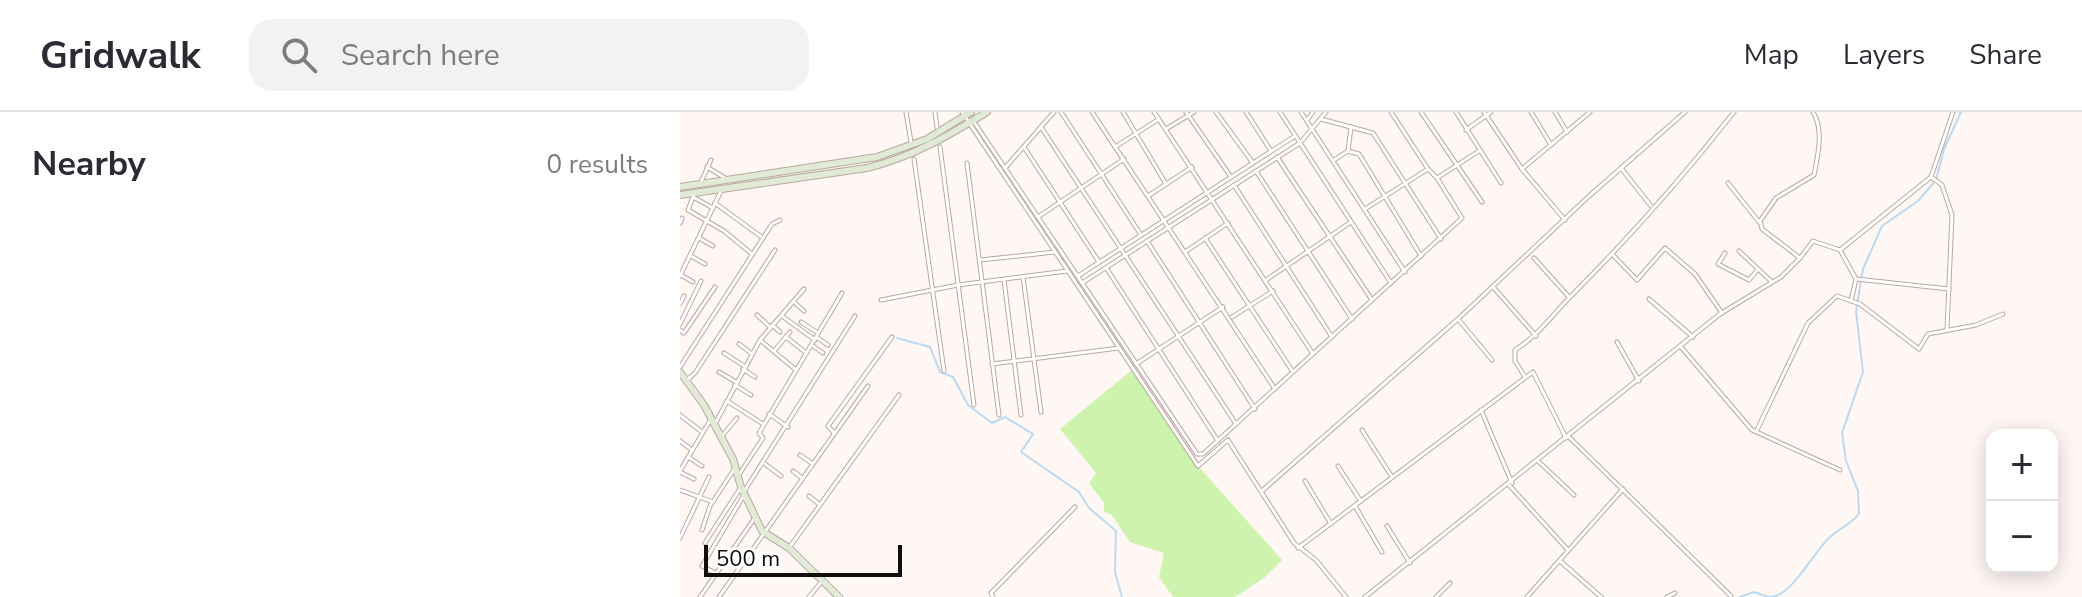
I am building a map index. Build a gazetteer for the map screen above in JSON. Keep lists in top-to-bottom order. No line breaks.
{"scale_bar":"500 m","page":{"header":"Gridwalk","search":"Search here","nav":["Map","Layers","Share"],"heading":["Nearby","0 results"],"map_buttons":["+","−"],"scale":"500 m"}}
